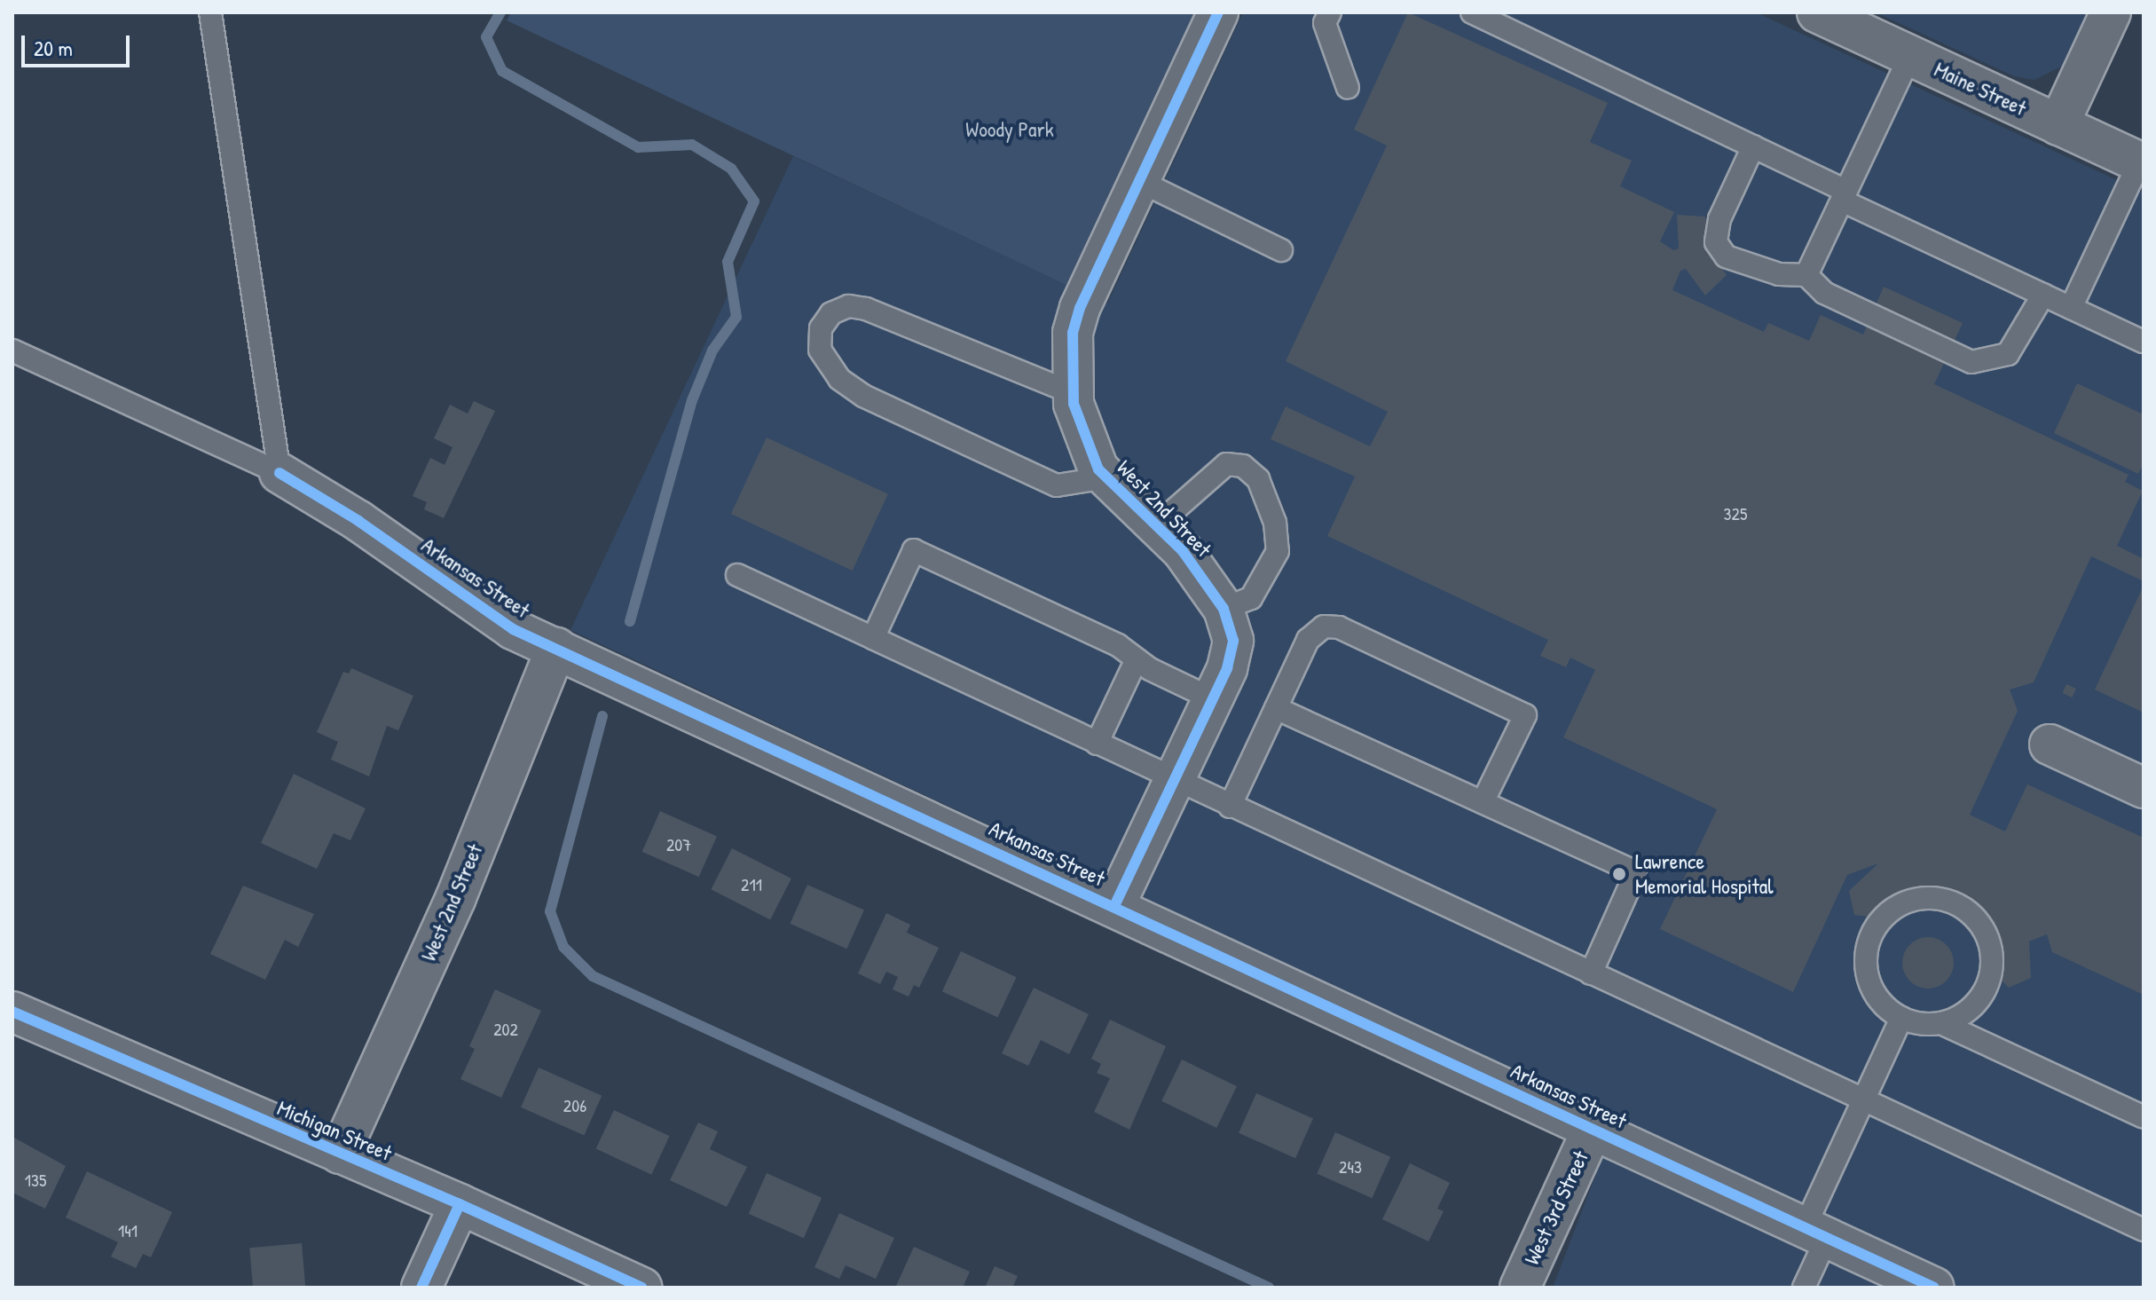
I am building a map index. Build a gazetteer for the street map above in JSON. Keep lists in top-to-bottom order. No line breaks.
{"streets":{"street":["Maine Street","West 2nd Street","Arkansas Street","Michigan Street","West 3rd Street"]},"crossings":[["West 2nd Street","Arkansas Street"],["West 2nd Street","Michigan Street"],["Arkansas Street","West 3rd Street"]],"parks":["Woody Park"],"places":["Lawrence Memorial Hospital"],"house_numbers":["325","207","211","202","206","243","135","141"],"scale_bar":"20 m"}
